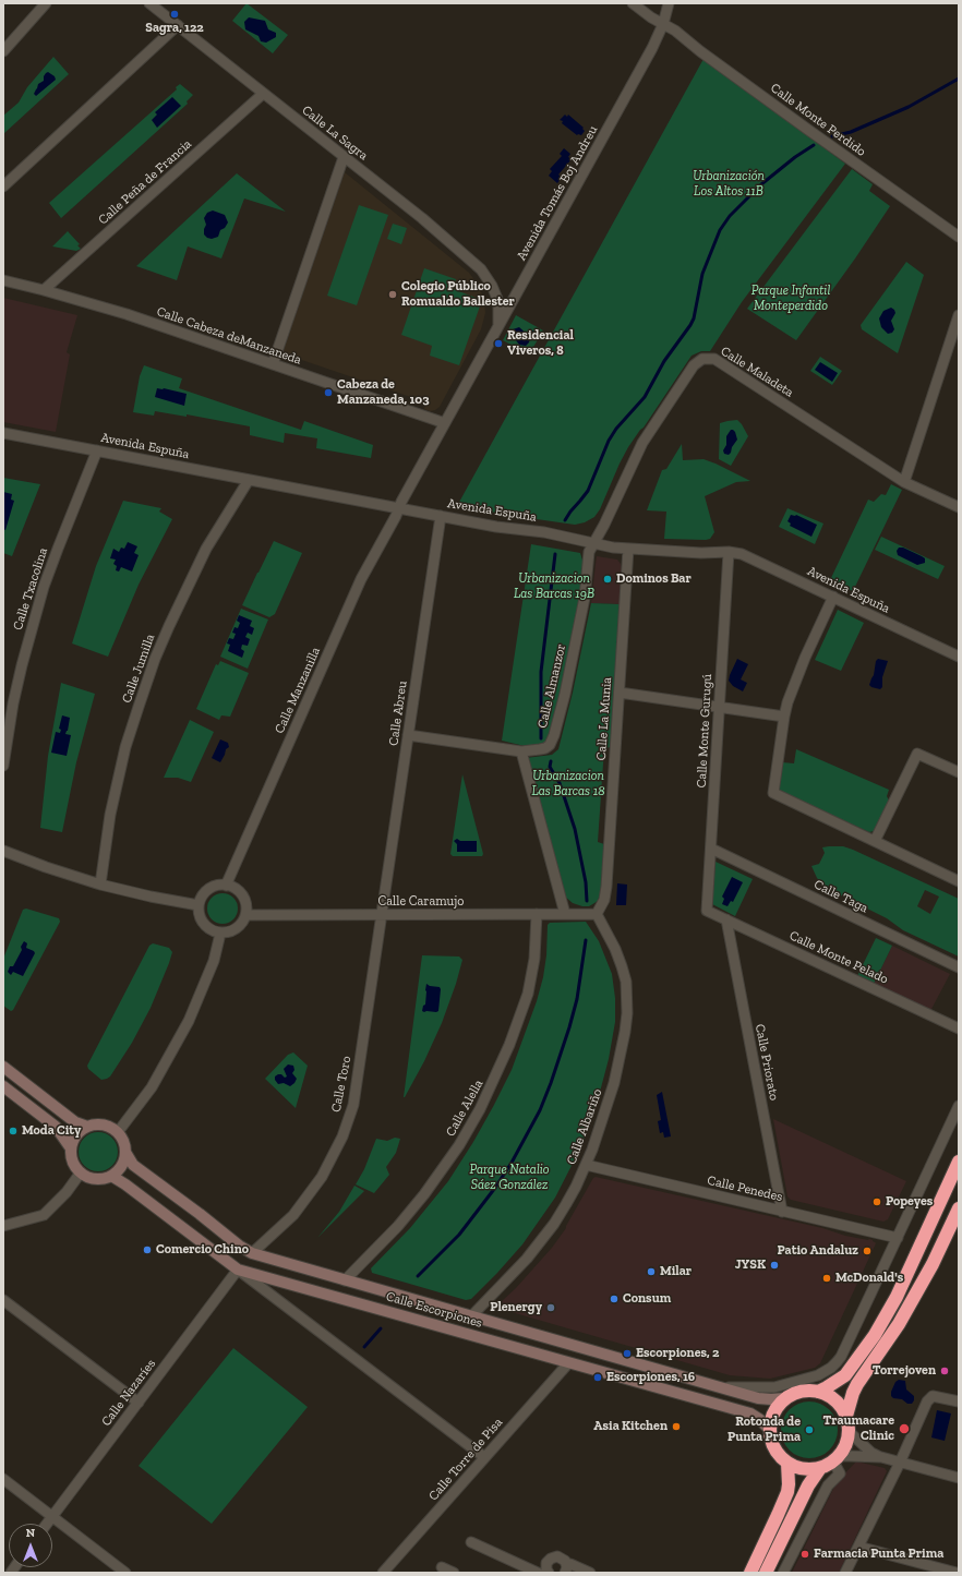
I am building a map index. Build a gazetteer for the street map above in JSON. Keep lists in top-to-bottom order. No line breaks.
{"streets":{"street":["Calle Monte Perdido","Calle La Sagra","Calle Peña de Francia","Avenida Tomás Boj Andreu","Calle Cabeza deManzaneda","Calle Maladeta","Avenida Espuña","Calle Txacolina","Calle Jumilla","Calle Almanzor","Calle Manzanilla","Calle Abreu","Calle La Munia","Calle Monte Gurugú","Calle Taga","Calle Caramujo","Calle Monte Pelado","Calle Priorato","Calle Toro","Calle Alella","Calle Albariño","Calle Penedes","Calle Escorpiones","Calle Nazaríes","Calle Torre de Pisa"]},"crossings":[["Calle Monte Perdido","Avenida Tomás Boj Andreu"],["Calle La Sagra","Calle Peña de Francia"],["Calle La Sagra","Avenida Tomás Boj Andreu"],["Calle Peña de Francia","Calle Cabeza deManzaneda"],["Avenida Tomás Boj Andreu","Calle Cabeza deManzaneda"],["Avenida Tomás Boj Andreu","Avenida Espuña"],["Avenida Tomás Boj Andreu","Calle Manzanilla"],["Calle Maladeta","Avenida Espuña"],["Calle Maladeta","Calle Almanzor"],["Avenida Espuña","Calle Txacolina"],["Avenida Espuña","Calle Jumilla"],["Avenida Espuña","Calle Almanzor"],["Avenida Espuña","Calle Manzanilla"],["Avenida Espuña","Calle Abreu"],["Avenida Espuña","Calle La Munia"],["Avenida Espuña","Calle Monte Gurugú"],["Calle Almanzor","Calle Abreu"],["Calle Manzanilla","Calle Caramujo"],["Calle Abreu","Calle Caramujo"],["Calle Abreu","Calle Toro"],["Calle La Munia","Calle Caramujo"],["Calle La Munia","Calle Albariño"],["Calle Monte Gurugú","Calle Taga"],["Calle Monte Gurugú","Calle Monte Pelado"],["Calle Caramujo","Calle Toro"],["Calle Caramujo","Calle Alella"],["Calle Caramujo","Calle Albariño"],["Calle Monte Pelado","Calle Priorato"],["Calle Priorato","Calle Penedes"],["Calle Toro","Calle Escorpiones"],["Calle Alella","Calle Escorpiones"],["Calle Albariño","Calle Penedes"],["Calle Albariño","Calle Escorpiones"],["Calle Escorpiones","Calle Nazaríes"],["Calle Escorpiones","Calle Torre de Pisa"]],"parks":["Urbanización Los Altos 11B","Parque Infantil Monteperdido","Urbanizacion Las Barcas 19B","Urbanizacion Las Barcas 18","Parque Natalio Sáez González"],"places":["Sagra, 122","Colegio Público Romualdo Ballester","Residencial Viveros, 8","Cabeza de Manzaneda, 103","Dominos Bar","Moda City","Popeyes","Comercio Chino","Patio Andaluz","JYSK","Milar","McDonald's","Consum","Plenergy","Escorpiones, 2","Torrejoven","Escorpiones, 16","Asia Kitchen","Traumacare Clinic","Rotonda de Punta Prima","Farmacia Punta Prima"],"north":"top"}
